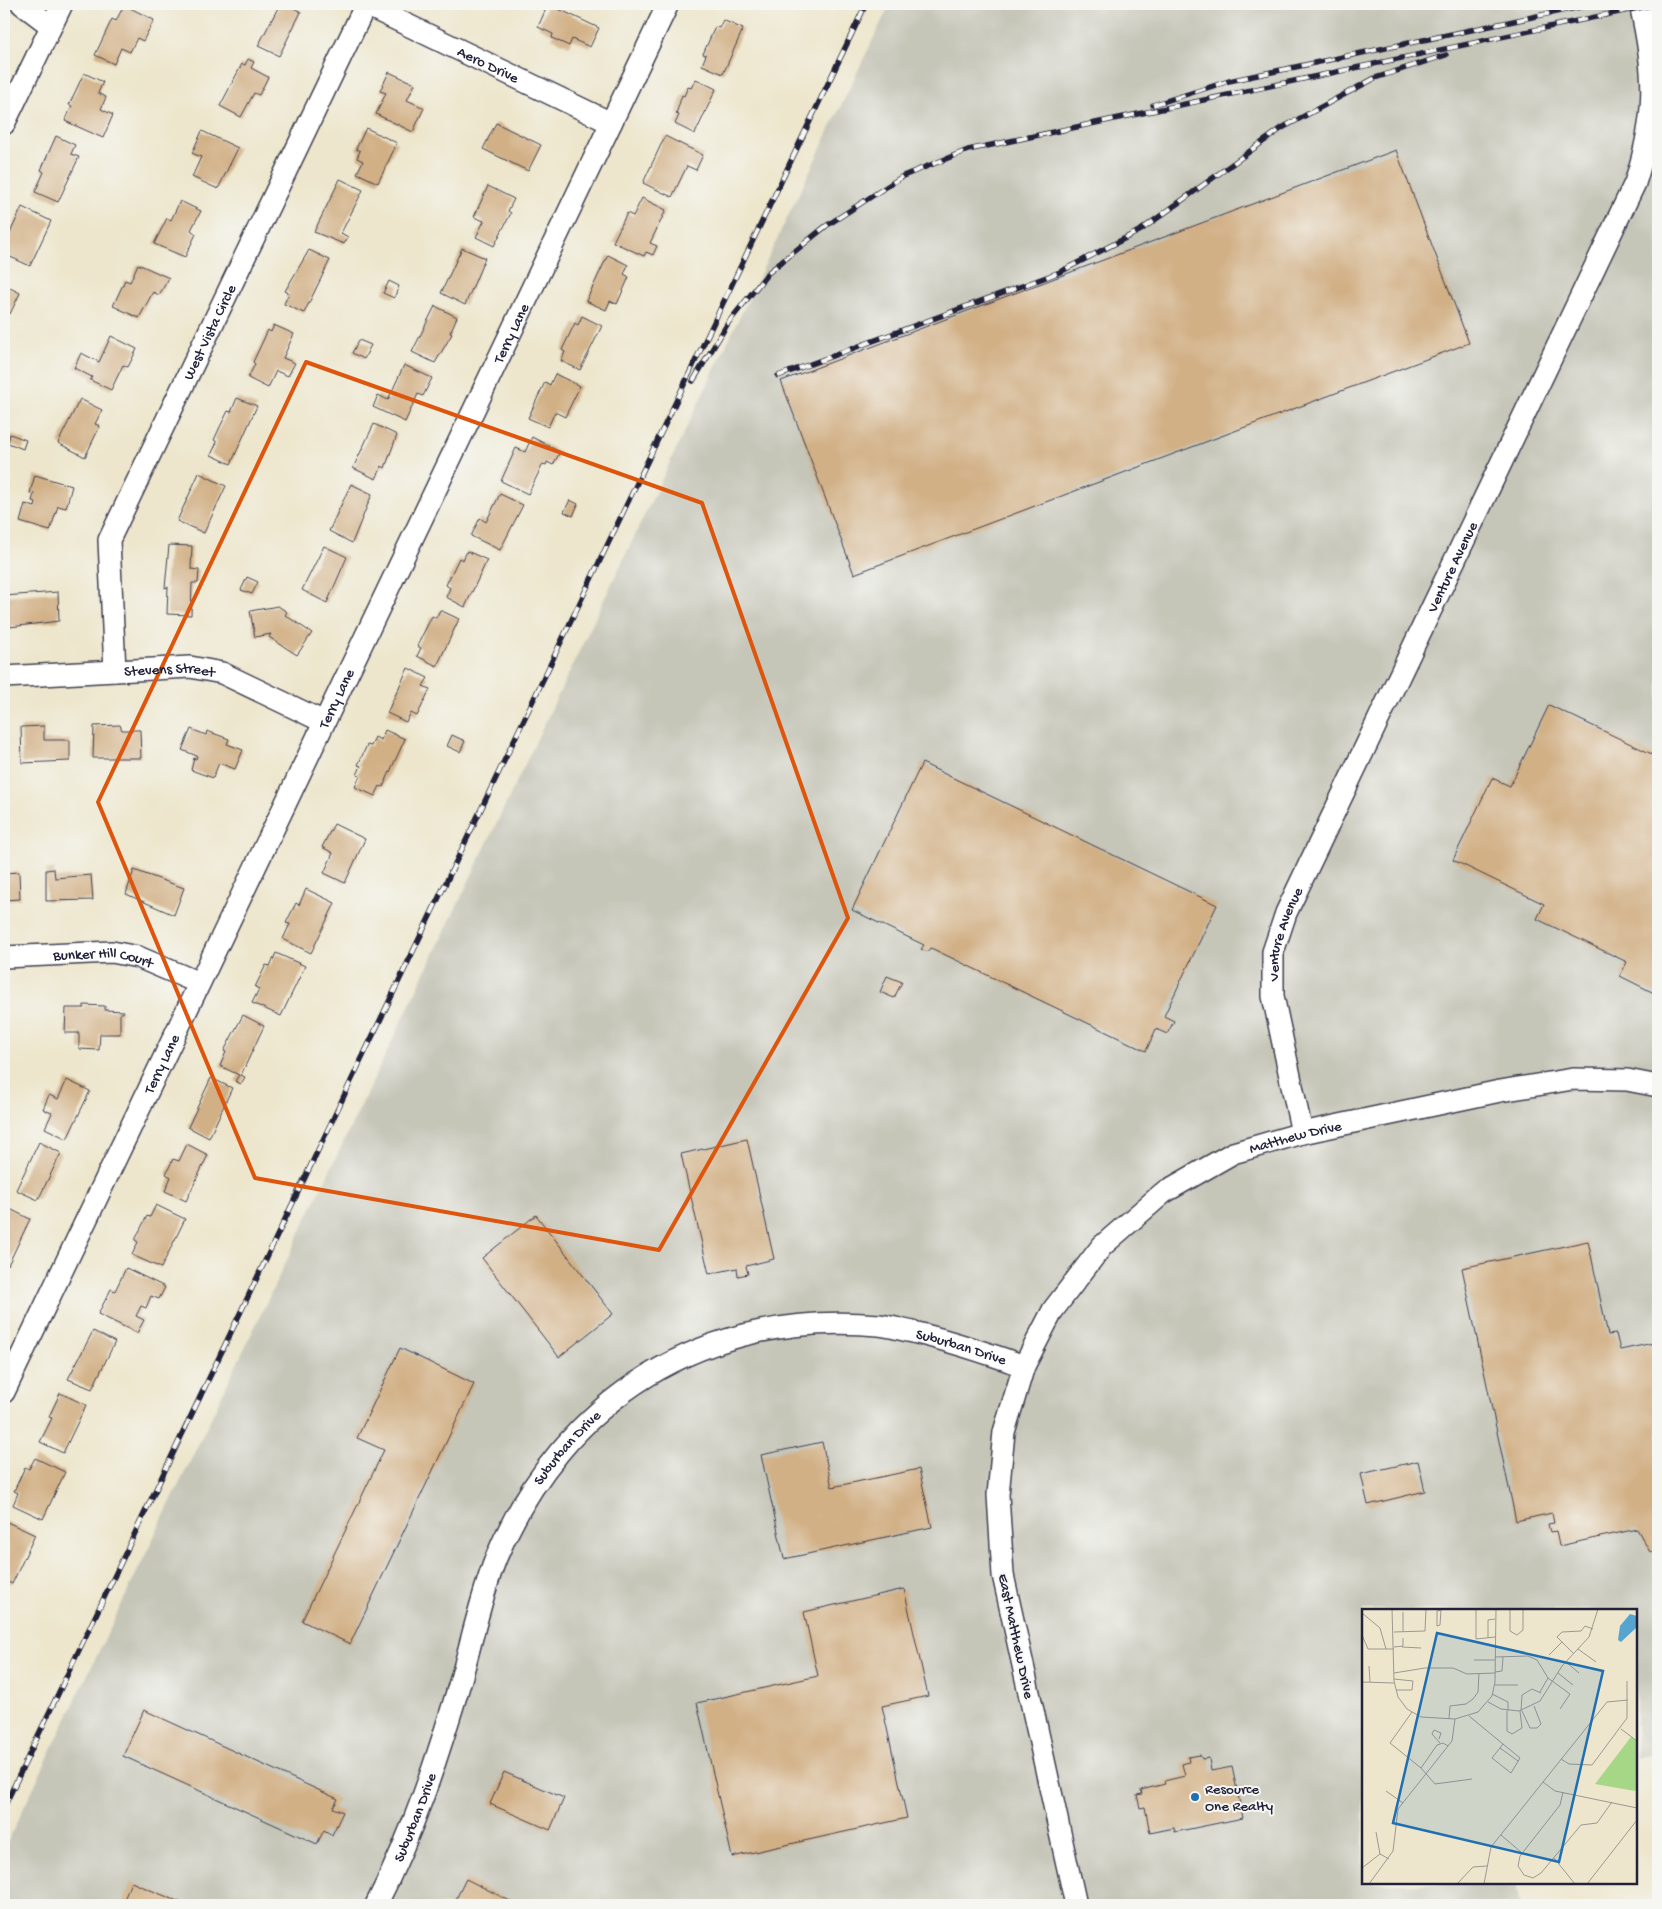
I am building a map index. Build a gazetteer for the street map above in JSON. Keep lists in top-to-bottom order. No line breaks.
{"streets":{"street":["Aero Drive","West Vista Circle","Terry Lane","Venture Avenue","Stevens Street","Bunker Hill Court","Matthew Drive","Suburban Drive","East Matthew Drive"]},"crossings":[["Aero Drive","West Vista Circle"],["Aero Drive","Terry Lane"],["West Vista Circle","Stevens Street"],["Terry Lane","Stevens Street"],["Terry Lane","Bunker Hill Court"],["Venture Avenue","Matthew Drive"],["Matthew Drive","Suburban Drive"],["Matthew Drive","East Matthew Drive"],["Suburban Drive","East Matthew Drive"]],"places":["Resource One Realty"]}
